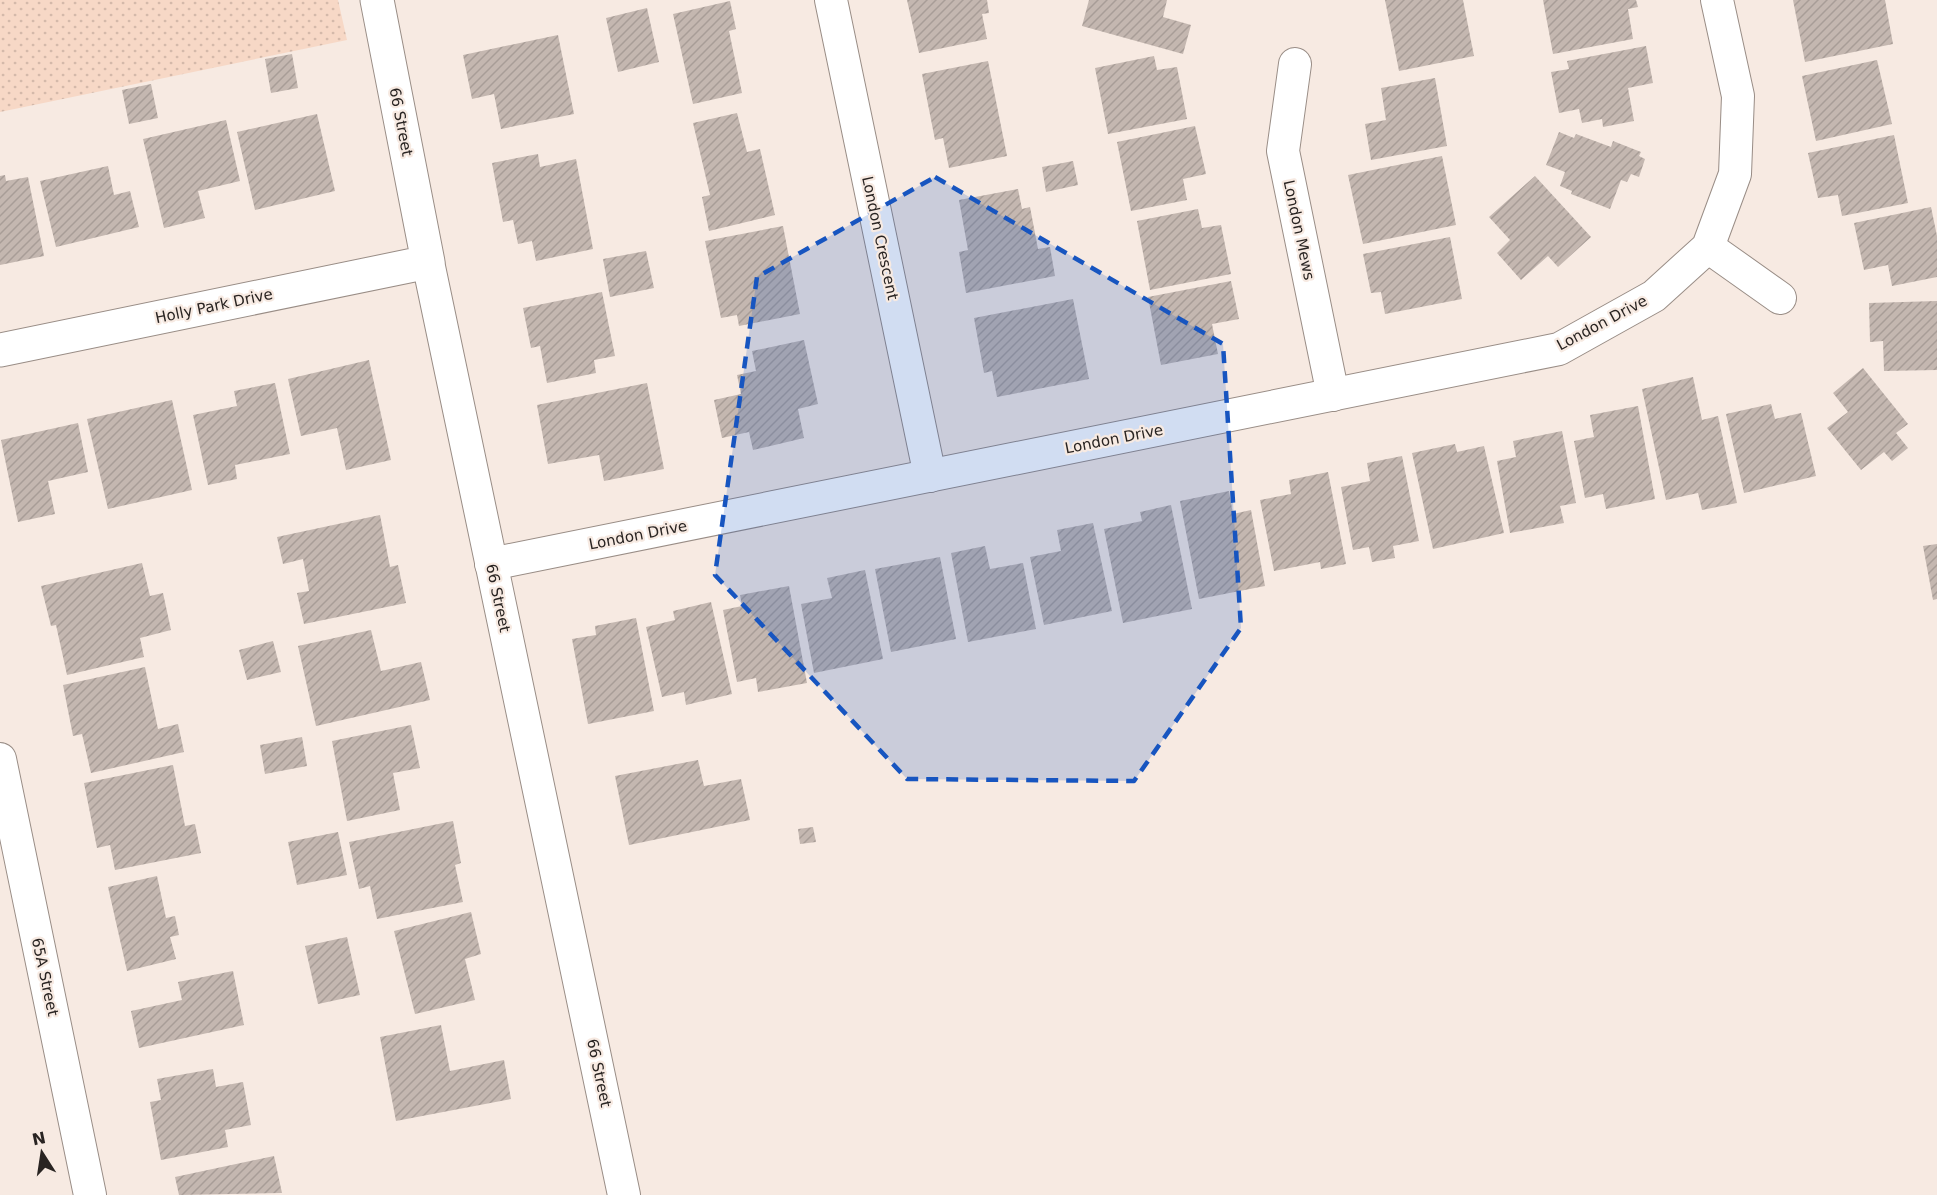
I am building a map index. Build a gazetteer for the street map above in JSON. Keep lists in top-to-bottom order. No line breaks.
{"streets":{"street":["66 Street","London Mews","London Crescent","Holly Park Drive","London Drive","65A Street"]},"crossings":[["66 Street","Holly Park Drive"],["66 Street","London Drive"],["London Mews","London Drive"],["London Crescent","London Drive"]],"north":"top"}
